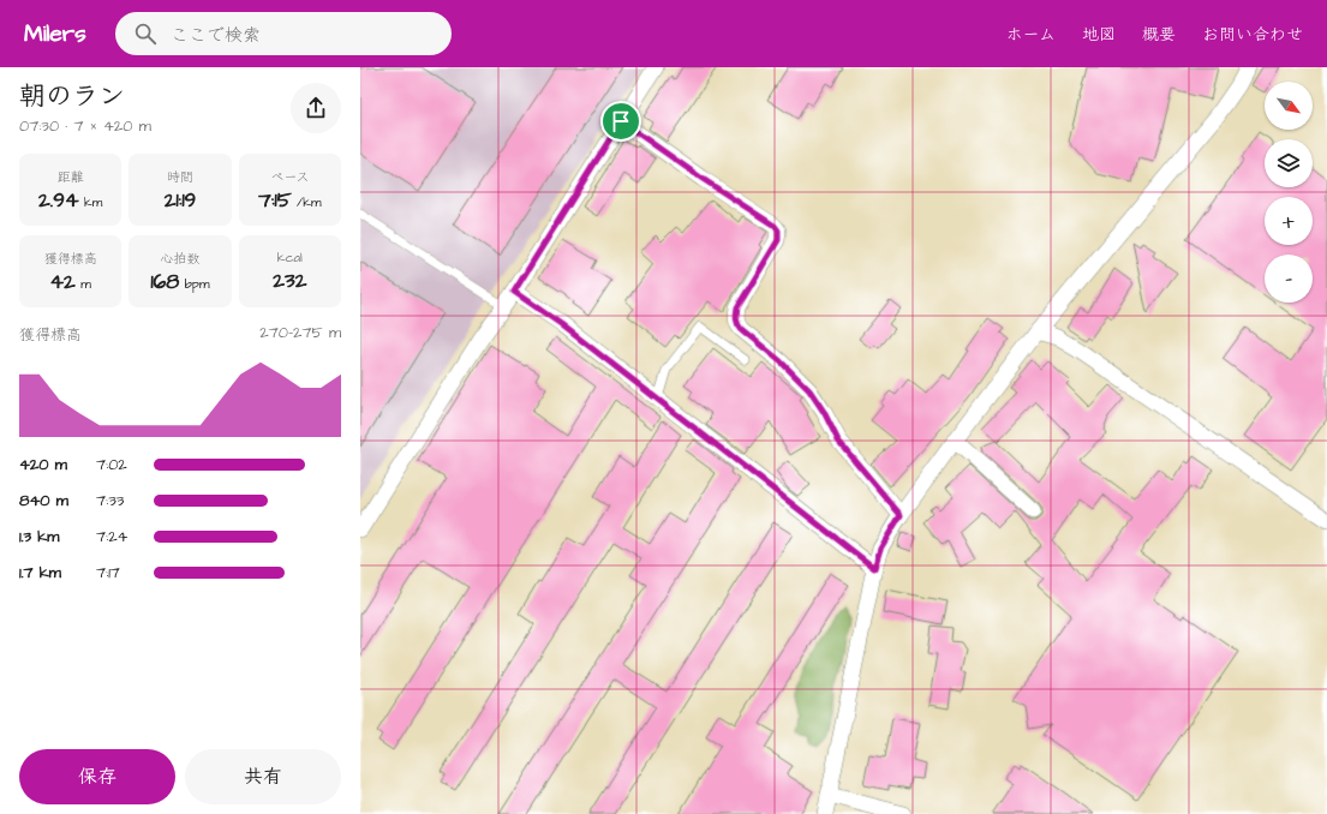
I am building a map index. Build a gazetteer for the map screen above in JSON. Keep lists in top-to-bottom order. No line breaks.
{"north":"bottom right","page":{"header":"Milers","search":"ここで検索","nav":["ホーム","地図","概要","お問い合わせ"],"heading":["朝のラン","07:30 · 7 × 420 m"],"map_buttons":["+","−"],"stats":[["距離","2.94 km"],["時間","21:19"],["ペース","7:15 /km"],["獲得標高","42 m"],["心拍数","168 bpm"],["kcal","232"]],"chart":["獲得標高","270–275 m"],"list":[{"name":"420 m","note":"7:02"},{"name":"840 m","note":"7:33"},{"name":"1.3 km","note":"7:24"},{"name":"1.7 km","note":"7:17"}],"buttons":["保存","共有"]}}
